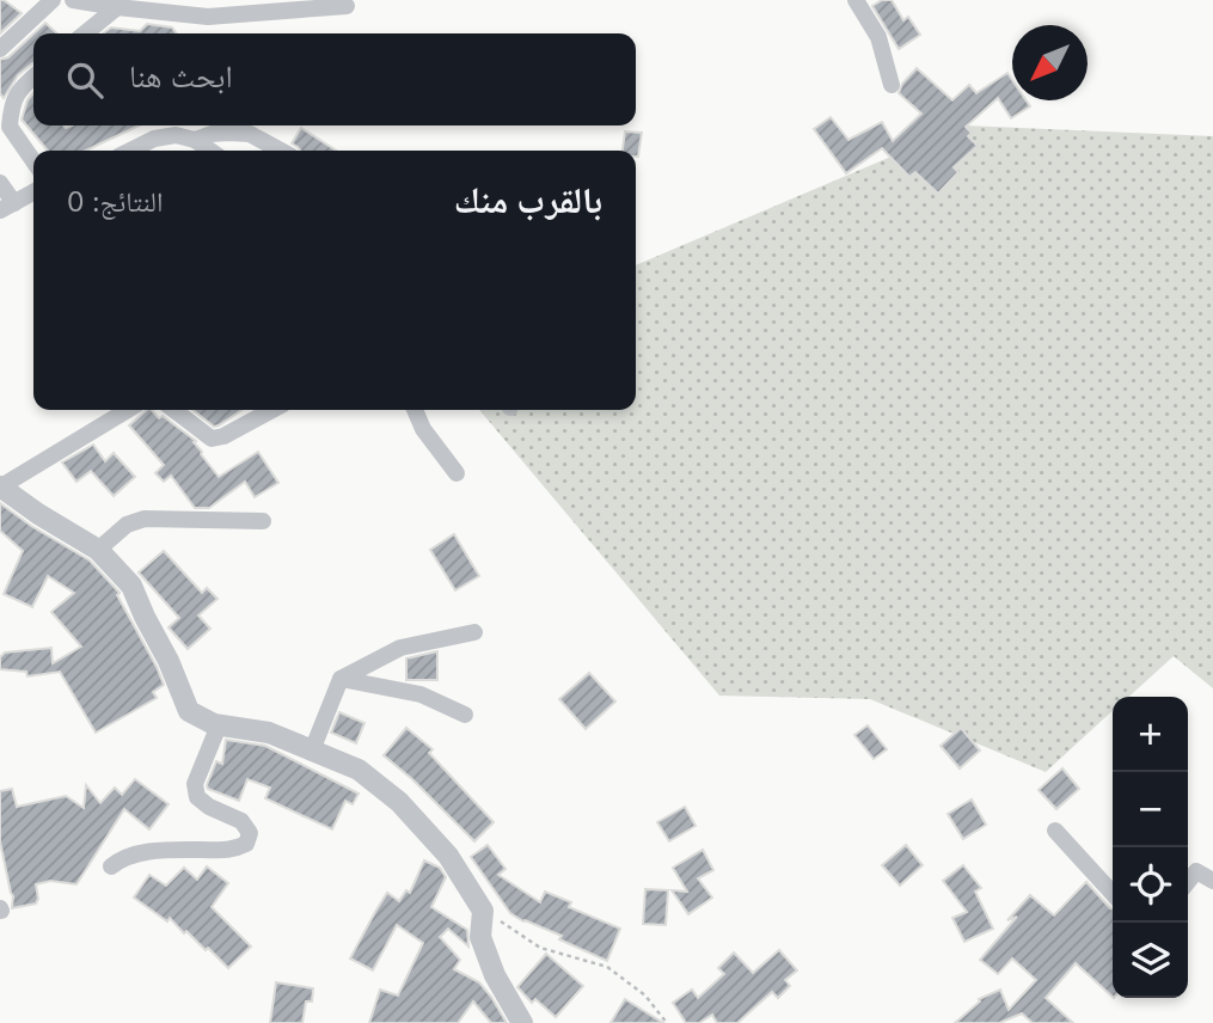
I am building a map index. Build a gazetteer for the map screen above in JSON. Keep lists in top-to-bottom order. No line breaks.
{"north":"bottom left","page":{"search":"ابحث هنا","heading":["بالقرب منك","النتائج: 0"],"map_buttons":["+","−"]}}
